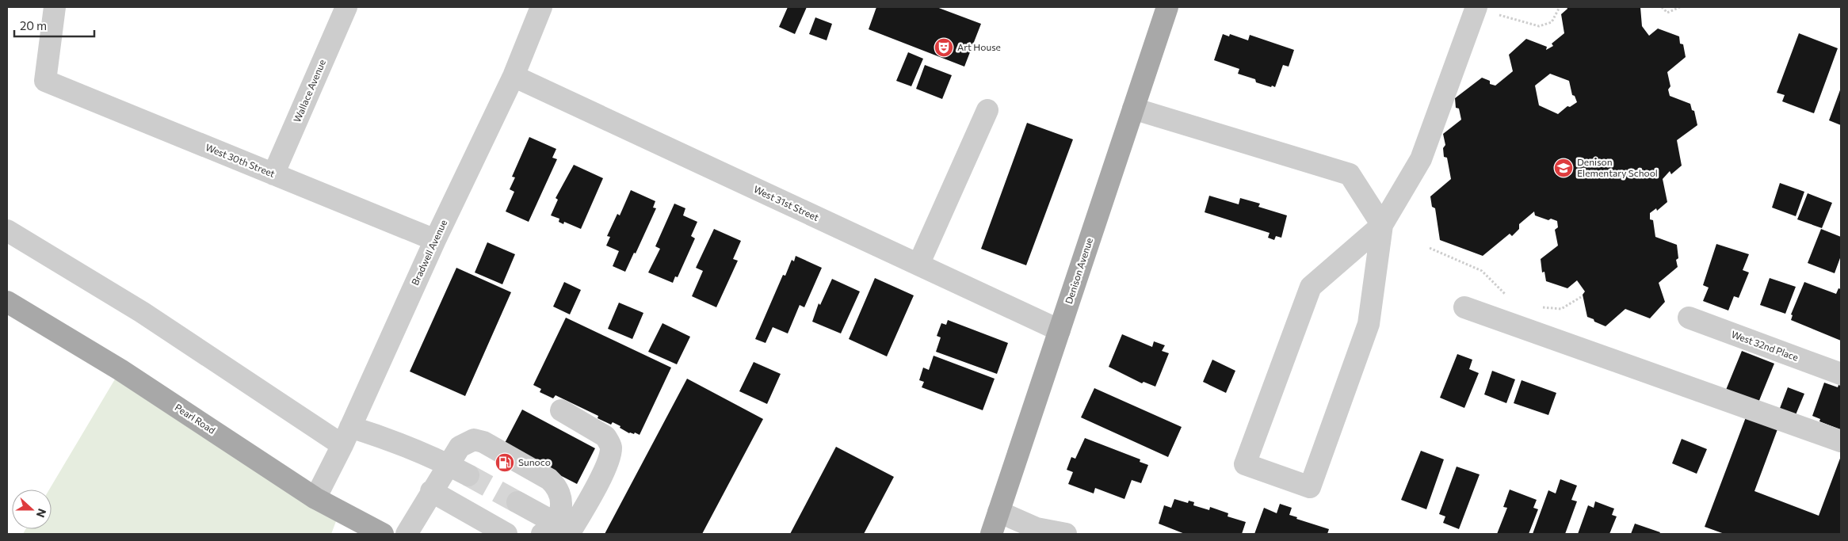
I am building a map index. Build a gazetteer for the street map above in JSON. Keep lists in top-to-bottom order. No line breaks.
{"streets":{"main road":["Denison Avenue","Pearl Road"],"street":["Wallace Avenue","West 30th Street","West 31st Street","Bradwell Avenue","West 32nd Place"]},"crossings":[["Wallace Avenue","West 30th Street"],["West 30th Street","Bradwell Avenue"],["West 31st Street","Bradwell Avenue"],["West 31st Street","Denison Avenue"],["Bradwell Avenue","Pearl Road"]],"places":{"theatre":["Art House"],"school or university":["Denison Elementary School"],"fuel station":["Sunoco"]},"scale_bar":"20 m","north":"right"}
